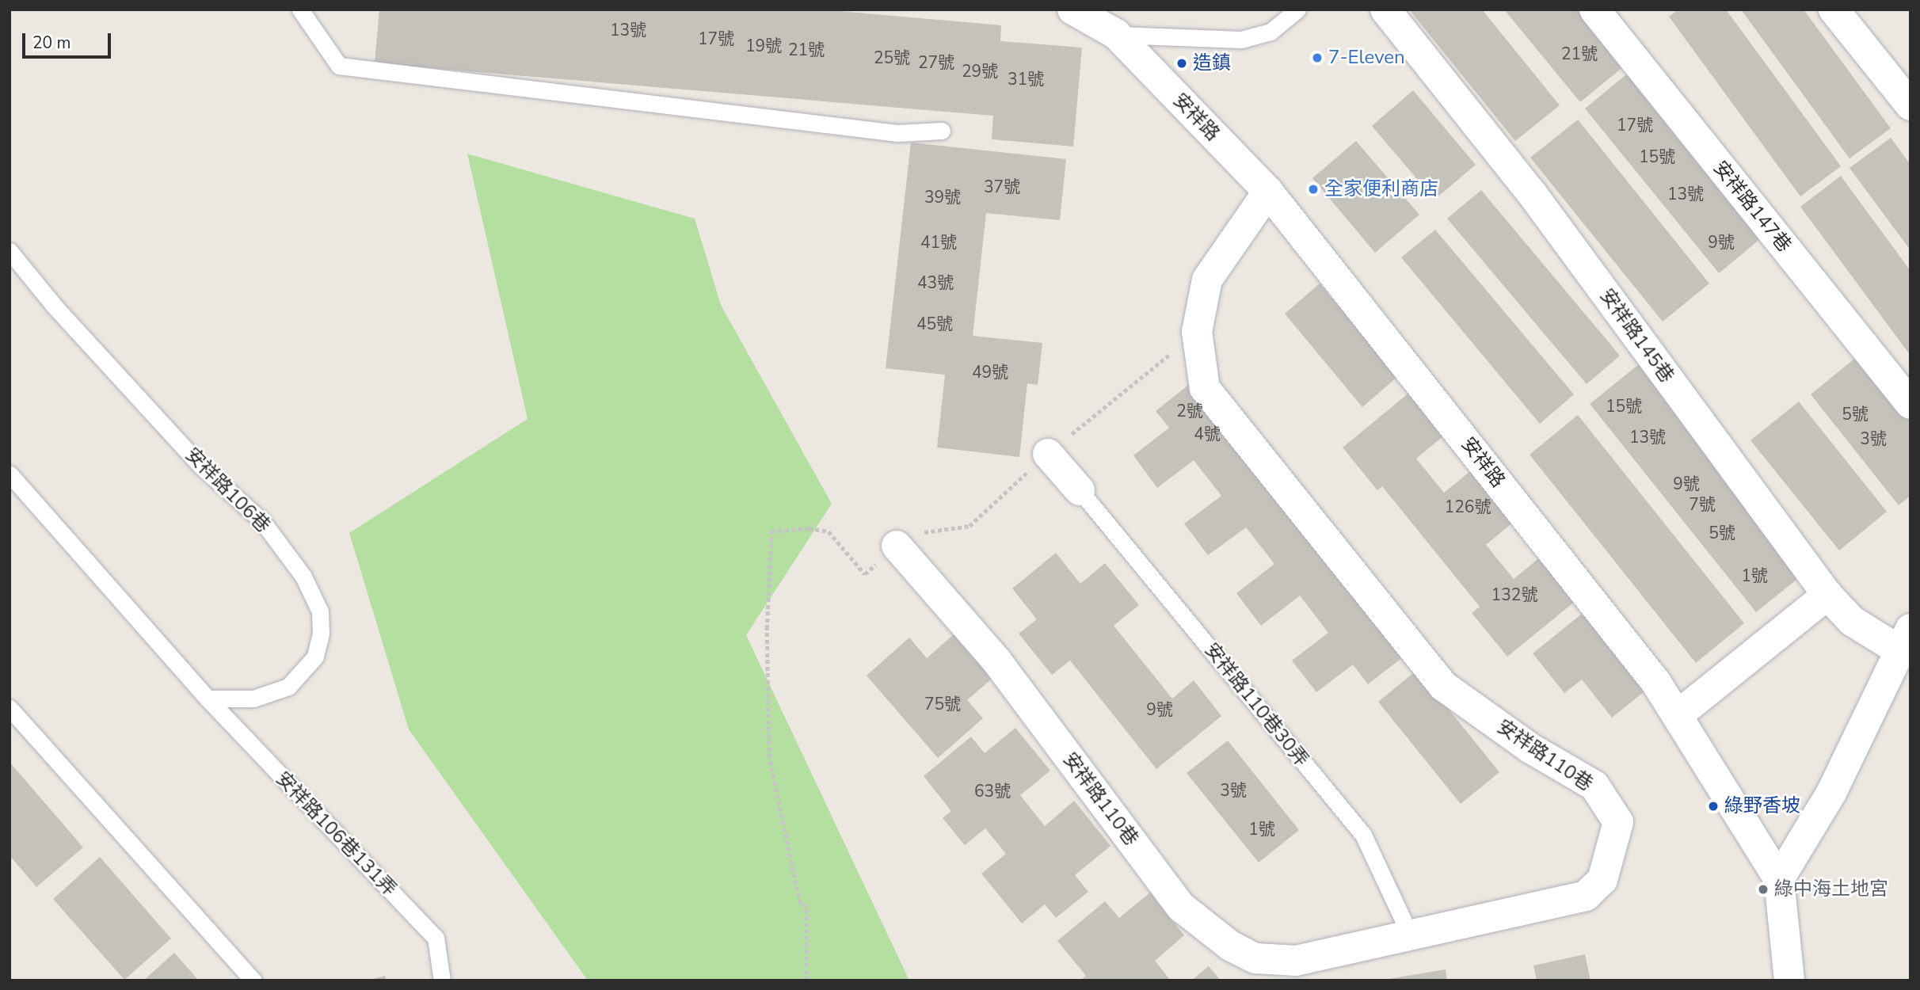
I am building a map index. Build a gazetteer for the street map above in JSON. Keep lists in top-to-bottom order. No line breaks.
{"streets":{"street":["安祥路","安祥路147巷","安祥路145巷","安祥路110巷"],"lane":["安祥路106巷","安祥路110巷30弄","安祥路106巷131弄"]},"crossings":[["安祥路","安祥路110巷"],["安祥路106巷","安祥路106巷131弄"],["安祥路110巷30弄","安祥路110巷"]],"places":["7-Eleven","造鎮","全家便利商店","綠野香坡","綠中海土地宮"],"house_numbers":["13號","17號","19號","21號","21號","25號","27號","29號","31號","17號","15號","37號","13號","39號","41號","9號","43號","45號","49號","15號","2號","5號","4號","13號","3號","9號","7號","126號","5號","1號","132號","75號","9號","3號","63號","1號"],"scale_bar":"20 m"}
